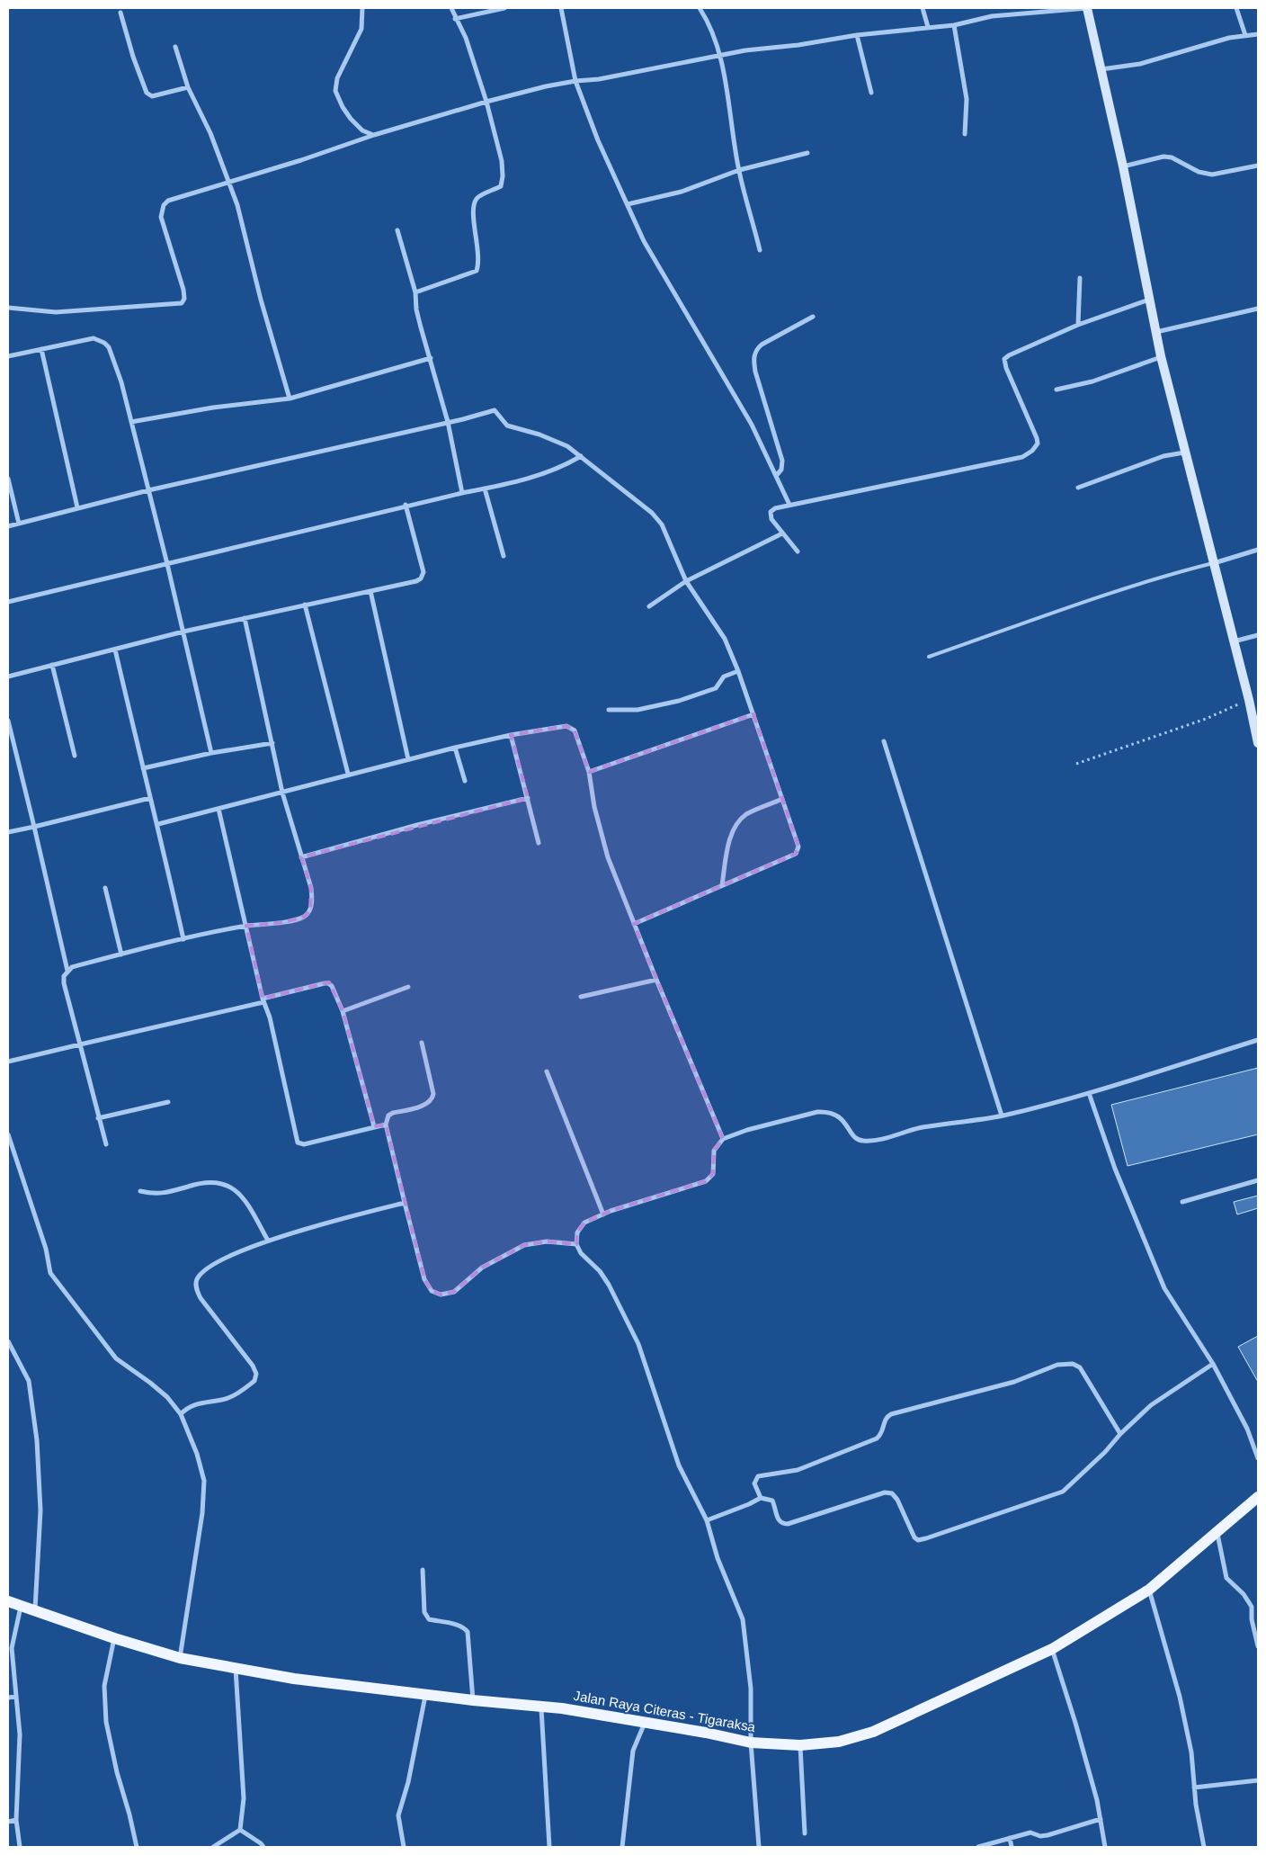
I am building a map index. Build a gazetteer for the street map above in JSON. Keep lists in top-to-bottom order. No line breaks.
{"streets":{"main road":["Jalan Raya Citeras - Tigaraksa"]}}
